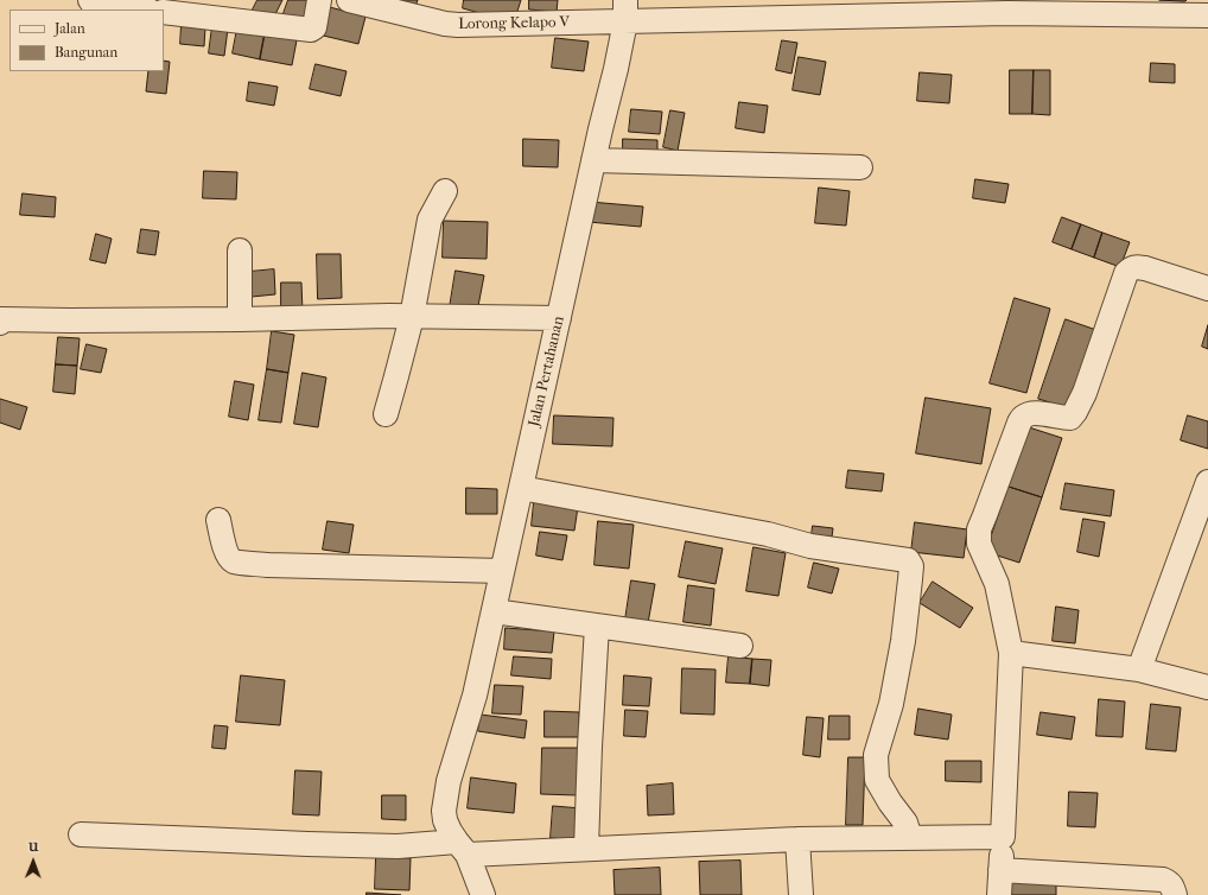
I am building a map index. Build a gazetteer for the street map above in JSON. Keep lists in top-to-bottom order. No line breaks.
{"streets":{"street":["Lorong Kelapo V","Jalan Pertahanan"]},"crossings":[["Lorong Kelapo V","Jalan Pertahanan"]],"legend":["Jalan","Bangunan"],"north":"top"}
